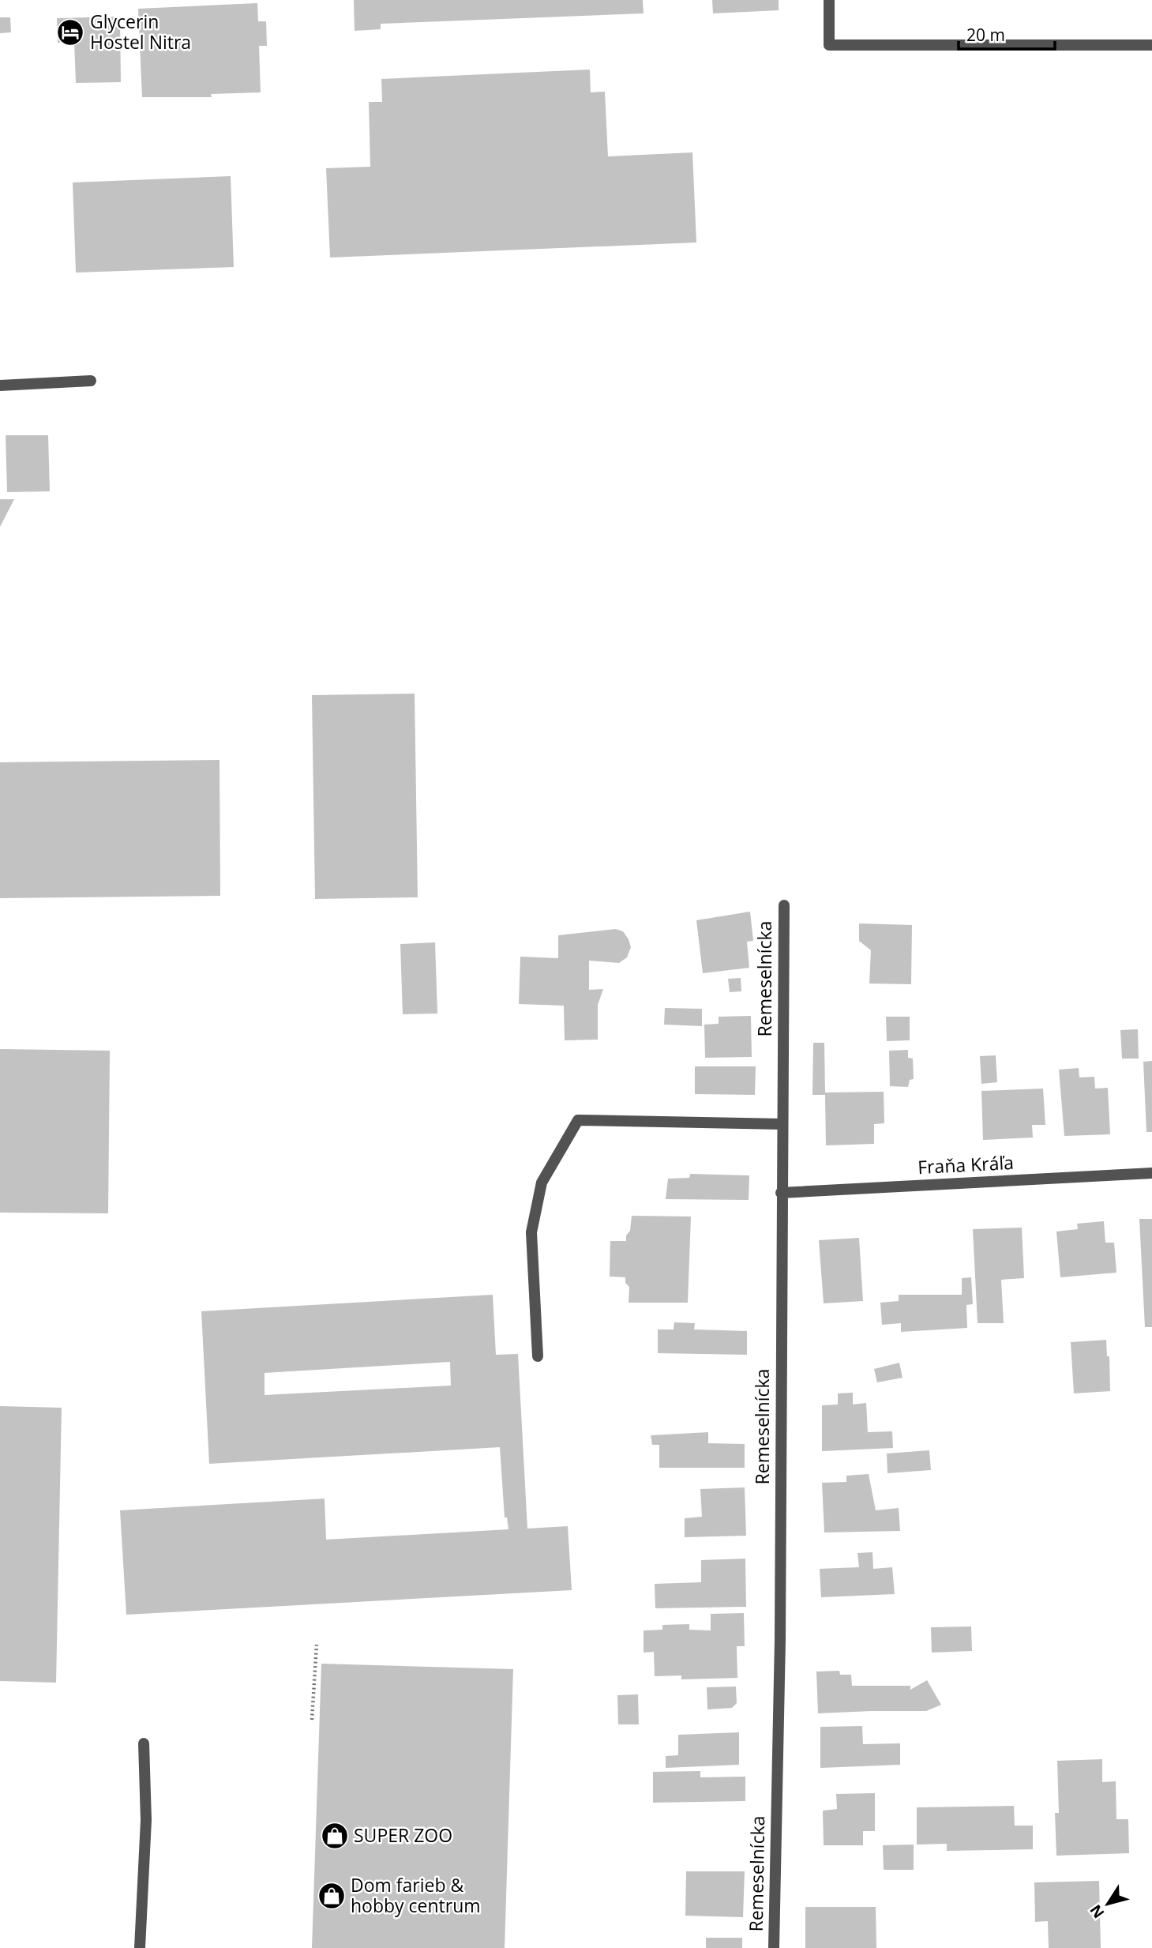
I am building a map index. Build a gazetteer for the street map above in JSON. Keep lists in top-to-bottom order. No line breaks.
{"streets":{"street":["Remeselnícka","Fraňa Kráľa"]},"crossings":[["Remeselnícka","Fraňa Kráľa"]],"places":{"hotel":["Glycerin Hostel Nitra"],"shop":["SUPER ZOO","Dom farieb & hobby centrum"]},"scale_bar":"20 m","north":"bottom left"}
